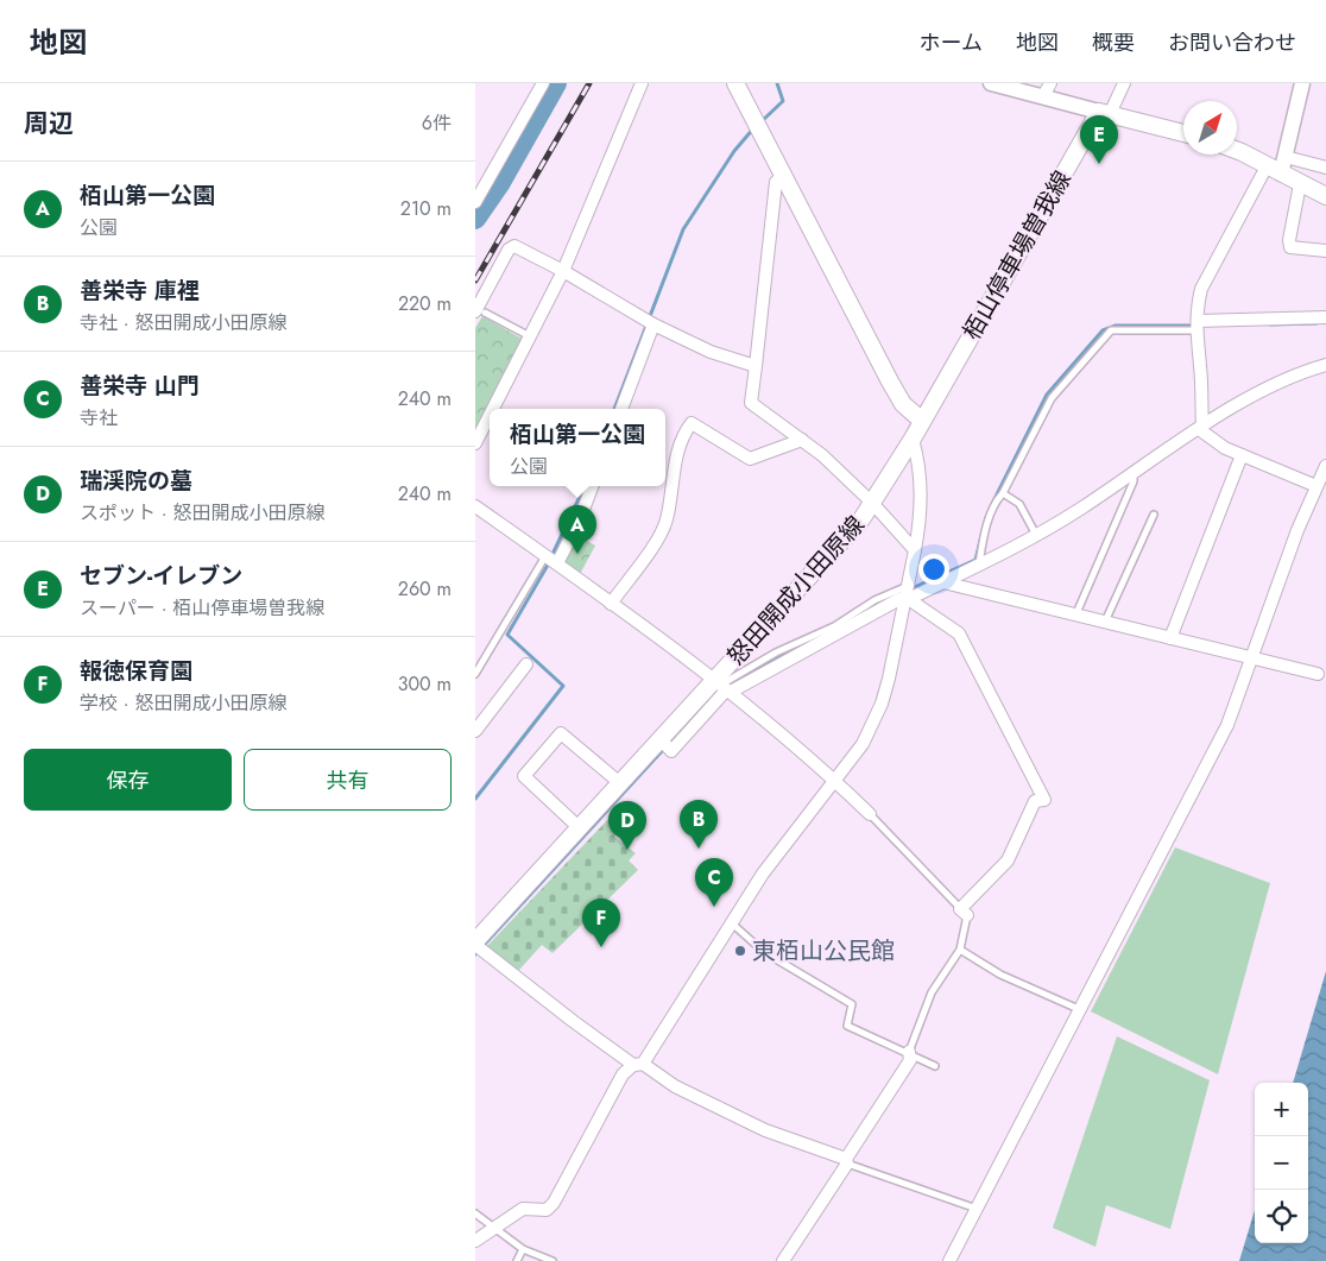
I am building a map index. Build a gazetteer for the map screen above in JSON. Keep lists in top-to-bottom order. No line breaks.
{"streets":{"main road":["栢山停車場曽我線","怒田開成小田原線"]},"crossings":[["栢山停車場曽我線","怒田開成小田原線"]],"places":["東栢山公民館"],"north":"top right","page":{"header":"地図","nav":["ホーム","地図","概要","お問い合わせ"],"heading":["周辺","6件"],"pins":["E","A","B","D","C","F"],"list":[{"mark":"A","name":"栢山第一公園","note":"公園","value":"210 m"},{"mark":"B","name":"善栄寺 庫裡","note":"寺社 · 怒田開成小田原線","value":"220 m"},{"mark":"C","name":"善栄寺 山門","note":"寺社","value":"240 m"},{"mark":"D","name":"瑞渓院の墓","note":"スポット · 怒田開成小田原線","value":"240 m"},{"mark":"E","name":"セブン-イレブン","note":"スーパー · 栢山停車場曽我線","value":"260 m"},{"mark":"F","name":"報徳保育園","note":"学校 · 怒田開成小田原線","value":"300 m"}],"popup":["栢山第一公園","公園"],"buttons":["保存","共有"],"map_buttons":["+","−"]}}
